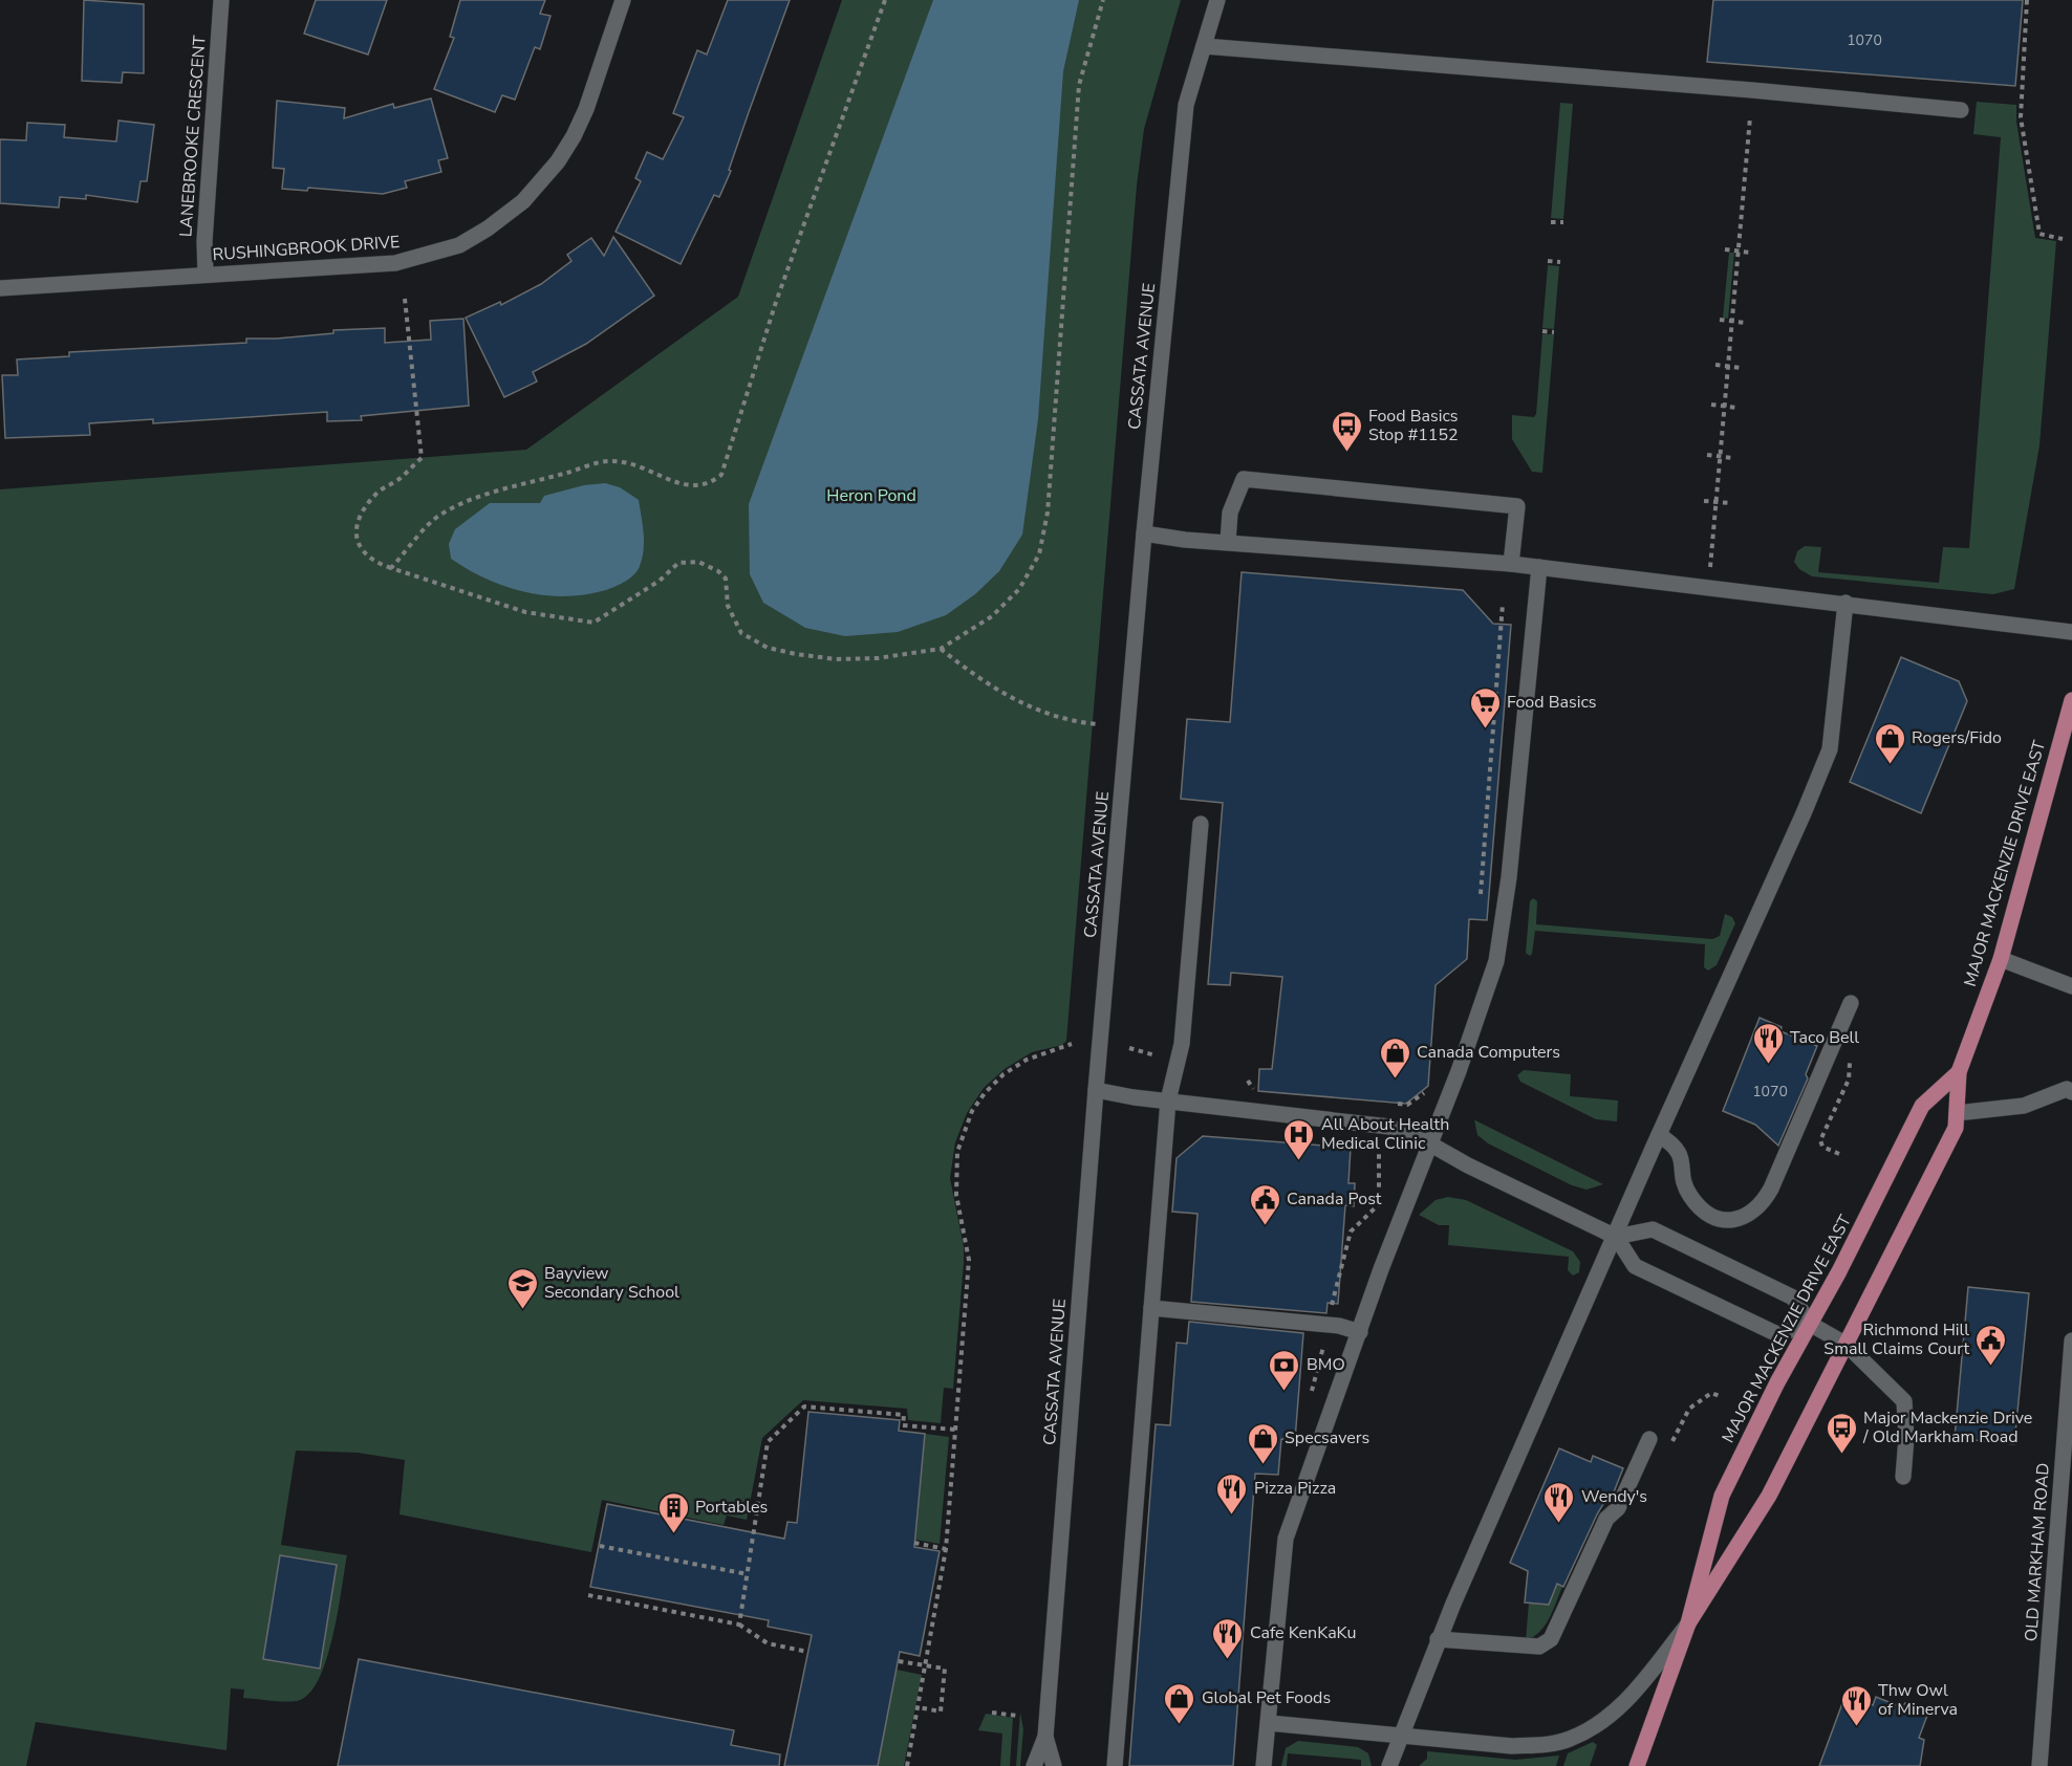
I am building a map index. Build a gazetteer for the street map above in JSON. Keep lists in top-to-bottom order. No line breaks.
{"streets":{"main road":["MAJOR MACKENZIE DRIVE EAST"],"street":["LANEBROOKE CRESCENT","RUSHINGBROOK DRIVE","CASSATA AVENUE","OLD MARKHAM ROAD"]},"crossings":[["LANEBROOKE CRESCENT","RUSHINGBROOK DRIVE"]],"parks":["Heron Pond"],"places":{"bus stop":["Food Basics Stop #1152","Major Mackenzie Drive / Old Markham Road"],"supermarket":["Food Basics"],"shop":["Rogers/Fido","Canada Computers","Specsavers","Global Pet Foods"],"restaurant":["Taco Bell","Pizza Pizza","Wendy's","Cafe KenKaKu","Thw Owl of Minerva"],"hospital":["All About Health Medical Clinic"],"public building":["Canada Post","Richmond Hill Small Claims Court"],"school or university":["Bayview Secondary School"],"bank":["BMO"],"building":["Portables"]},"house_numbers":["1070","1070"]}
